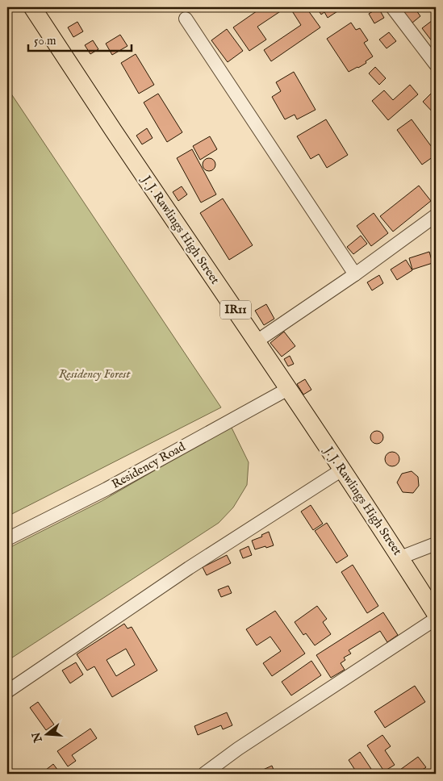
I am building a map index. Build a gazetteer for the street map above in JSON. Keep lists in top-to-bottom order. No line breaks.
{"streets":{"main road":["J. J. Rawlings High Street","IR11"],"street":["Residency Road"]},"crossings":[["J. J. Rawlings High Street","Residency Road"]],"parks":["Residency Forest"],"scale_bar":"50 m","north":"left"}
